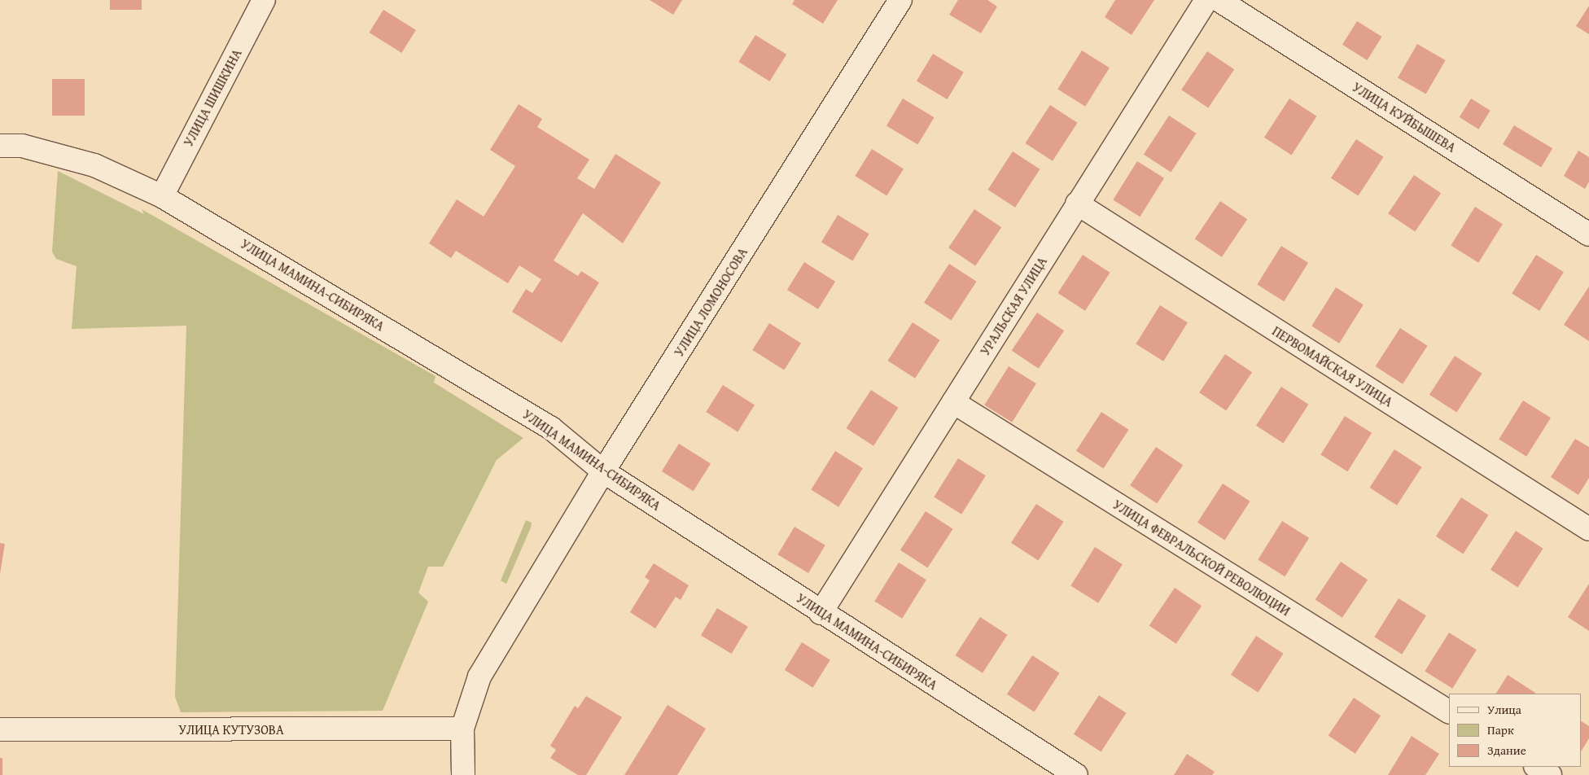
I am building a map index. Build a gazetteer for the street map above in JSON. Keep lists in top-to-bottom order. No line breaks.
{"streets":{"street":["УЛИЦА ШИШКИНА","УЛИЦА КУЙБЫШЕВА","УЛИЦА МАМИНА-СИБИРЯКА","УЛИЦА ЛОМОНОСОВА","УРАЛЬСКАЯ УЛИЦА","ПЕРВОМАЙСКАЯ УЛИЦА","УЛИЦА ФЕВРАЛЬСКОЙ РЕВОЛЮЦИИ","УЛИЦА КУТУЗОВА"]},"crossings":[["УЛИЦА ШИШКИНА","УЛИЦА МАМИНА-СИБИРЯКА"],["УЛИЦА МАМИНА-СИБИРЯКА","УЛИЦА ЛОМОНОСОВА"],["УЛИЦА МАМИНА-СИБИРЯКА","УРАЛЬСКАЯ УЛИЦА"],["УЛИЦА ЛОМОНОСОВА","УЛИЦА КУТУЗОВА"],["УРАЛЬСКАЯ УЛИЦА","ПЕРВОМАЙСКАЯ УЛИЦА"],["УРАЛЬСКАЯ УЛИЦА","УЛИЦА ФЕВРАЛЬСКОЙ РЕВОЛЮЦИИ"]],"legend":["Улица","Парк","Здание"]}
